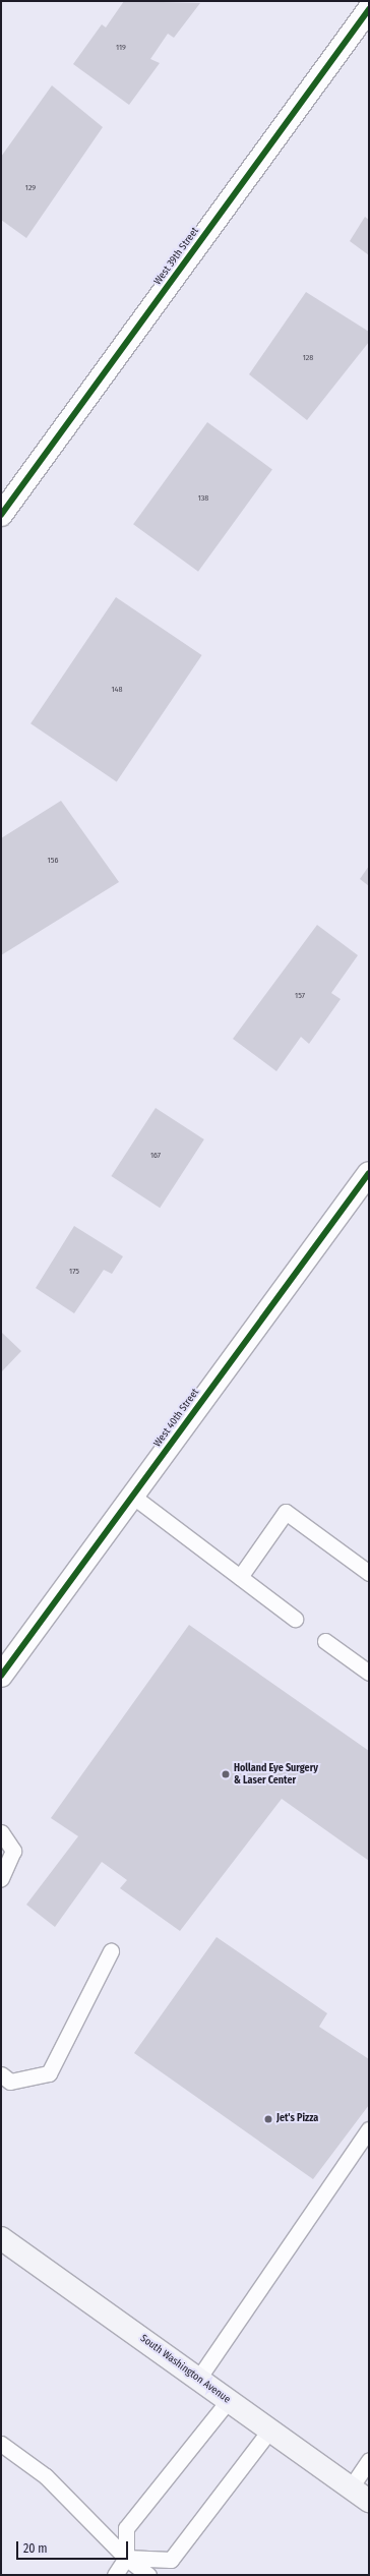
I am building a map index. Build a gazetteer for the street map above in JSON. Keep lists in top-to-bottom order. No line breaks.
{"streets":{"main road":["South Washington Avenue"],"street":["West 39th Street","West 40th Street"]},"places":["Holland Eye Surgery & Laser Center","Jet's Pizza"],"house_numbers":["119","129","128","138","148","156","157","167","175"],"scale_bar":"20 m"}
